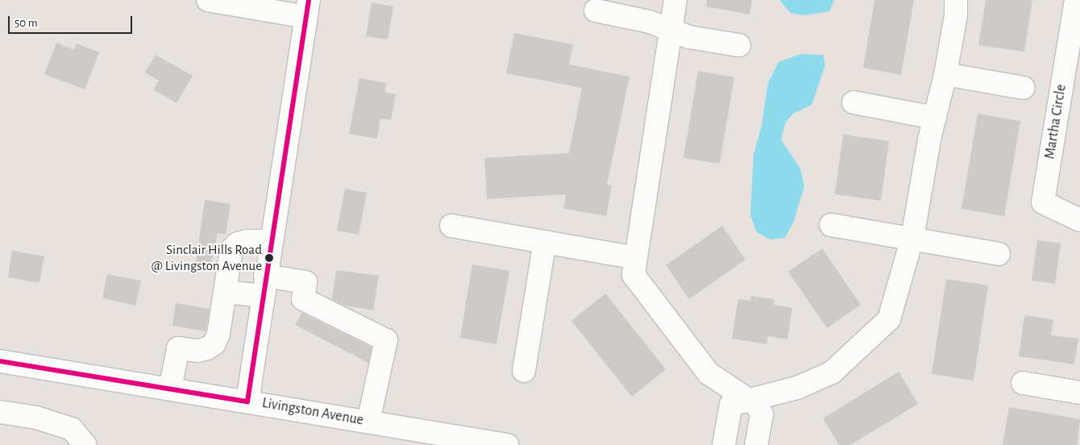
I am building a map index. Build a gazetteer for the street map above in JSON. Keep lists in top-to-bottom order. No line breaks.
{"streets":{"street":["Martha Circle","Livingston Avenue"]},"places":["Sinclair Hills Road @ Livingston Avenue"],"scale_bar":"50 m"}
